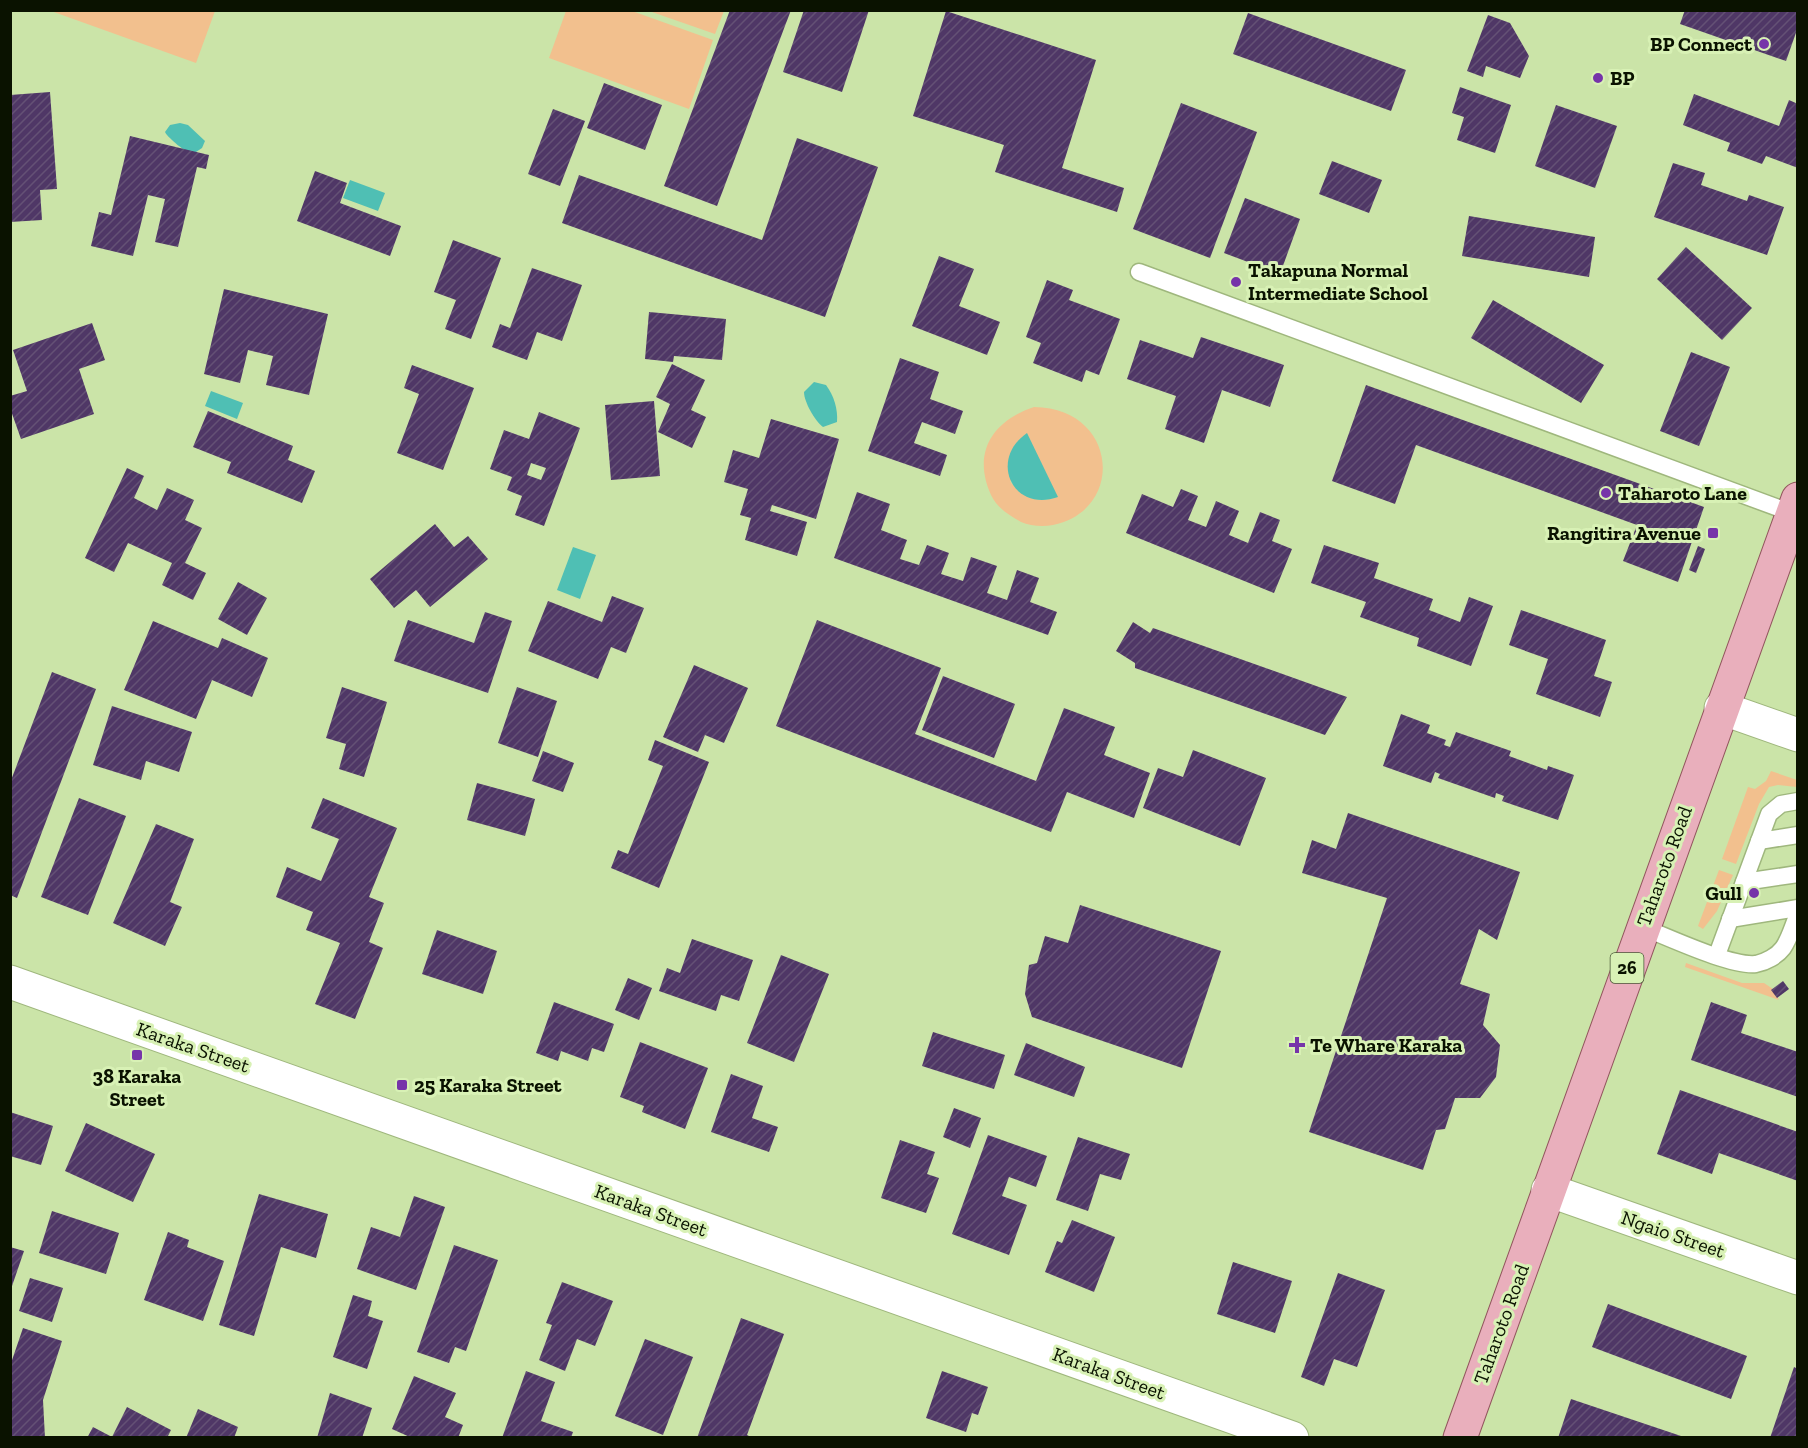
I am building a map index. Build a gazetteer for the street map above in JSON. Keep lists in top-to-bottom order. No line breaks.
{"streets":{"main road":["Taharoto Road","26"],"street":["Karaka Street","Ngaio Street"]},"crossings":[["Taharoto Road","Ngaio Street"]],"places":{"other":["BP Connect","BP","Takapuna Normal Intermediate School","Taharoto Lane","Gull"],"transit":["Rangitira Avenue","38 Karaka Street","25 Karaka Street"],"health":["Te Whare Karaka"]}}
